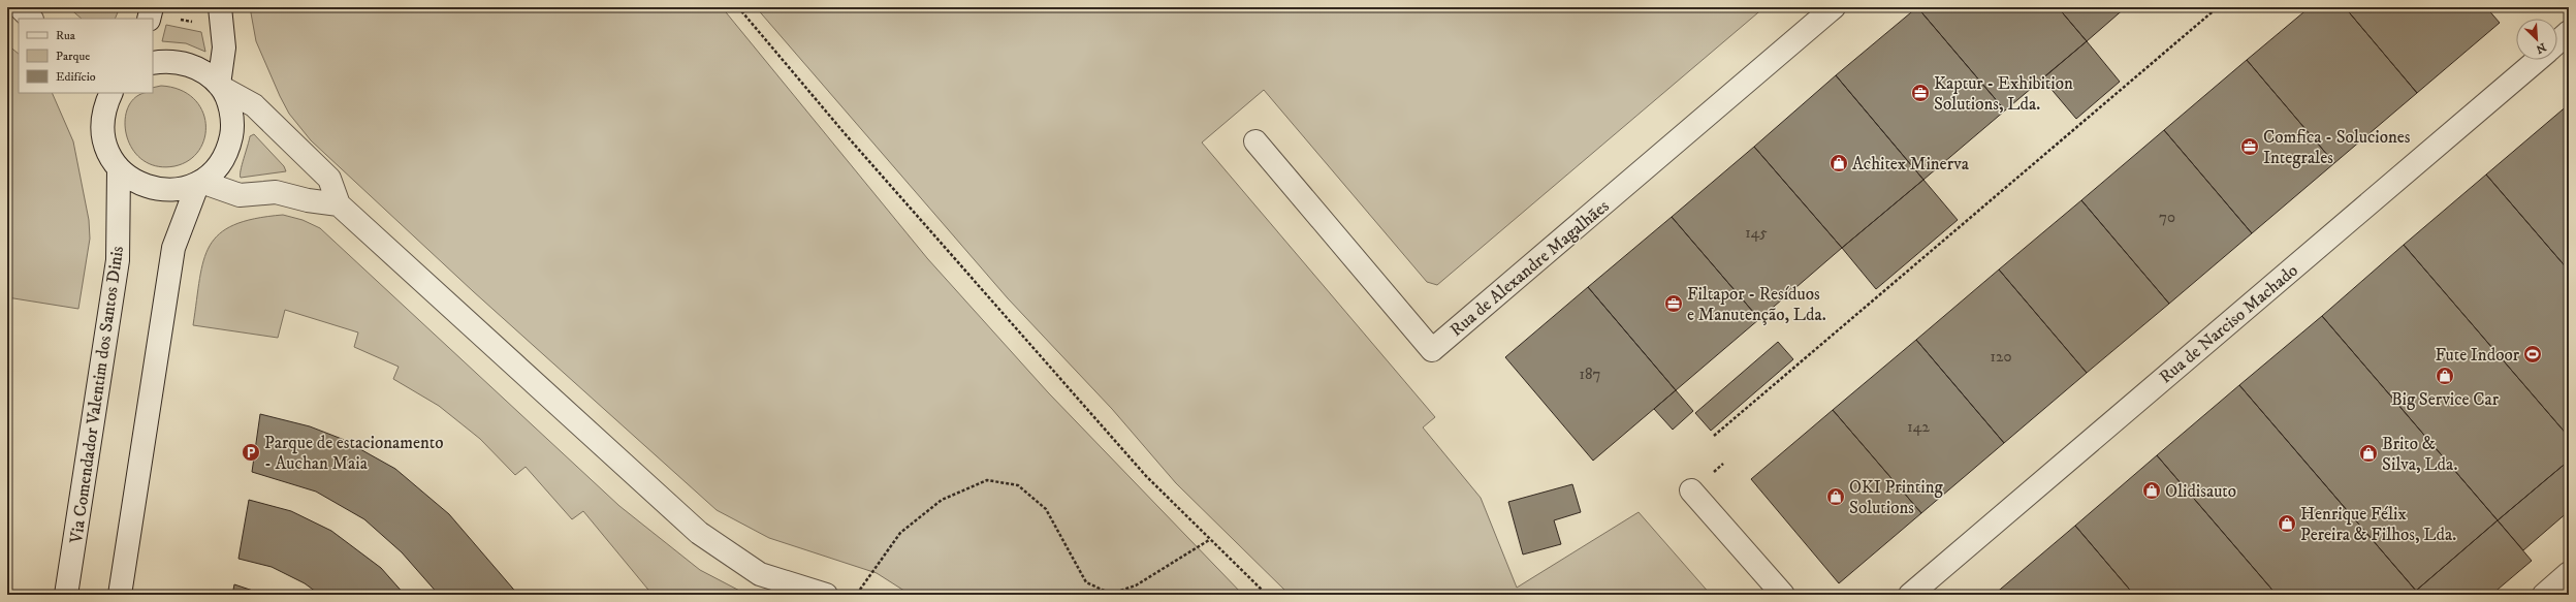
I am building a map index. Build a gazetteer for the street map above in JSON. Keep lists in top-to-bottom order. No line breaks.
{"streets":{"street":["Rua de Alexandre Magalhães","Rua de Narciso Machado","Via Comendador Valentim dos Santos Dinis"]},"places":{"office":["Kaptur - Exhibition Solutions, Lda.","Comfica - Soluciones Integrales","Filtapor - Resíduos e Manutenção, Lda."],"shop":["Achitex Minerva","Big Service Car","Brito & Silva, Lda.","Olidisauto","OKI Printing Solutions","Henrique Félix Pereira & Filhos, Lda."],"sports":["Fute Indoor"],"parking":["Parque de estacionamento - Auchan Maia"]},"house_numbers":["70","145","120","187","142"],"legend":["Rua","Parque","Edifício"],"north":"bottom right"}
